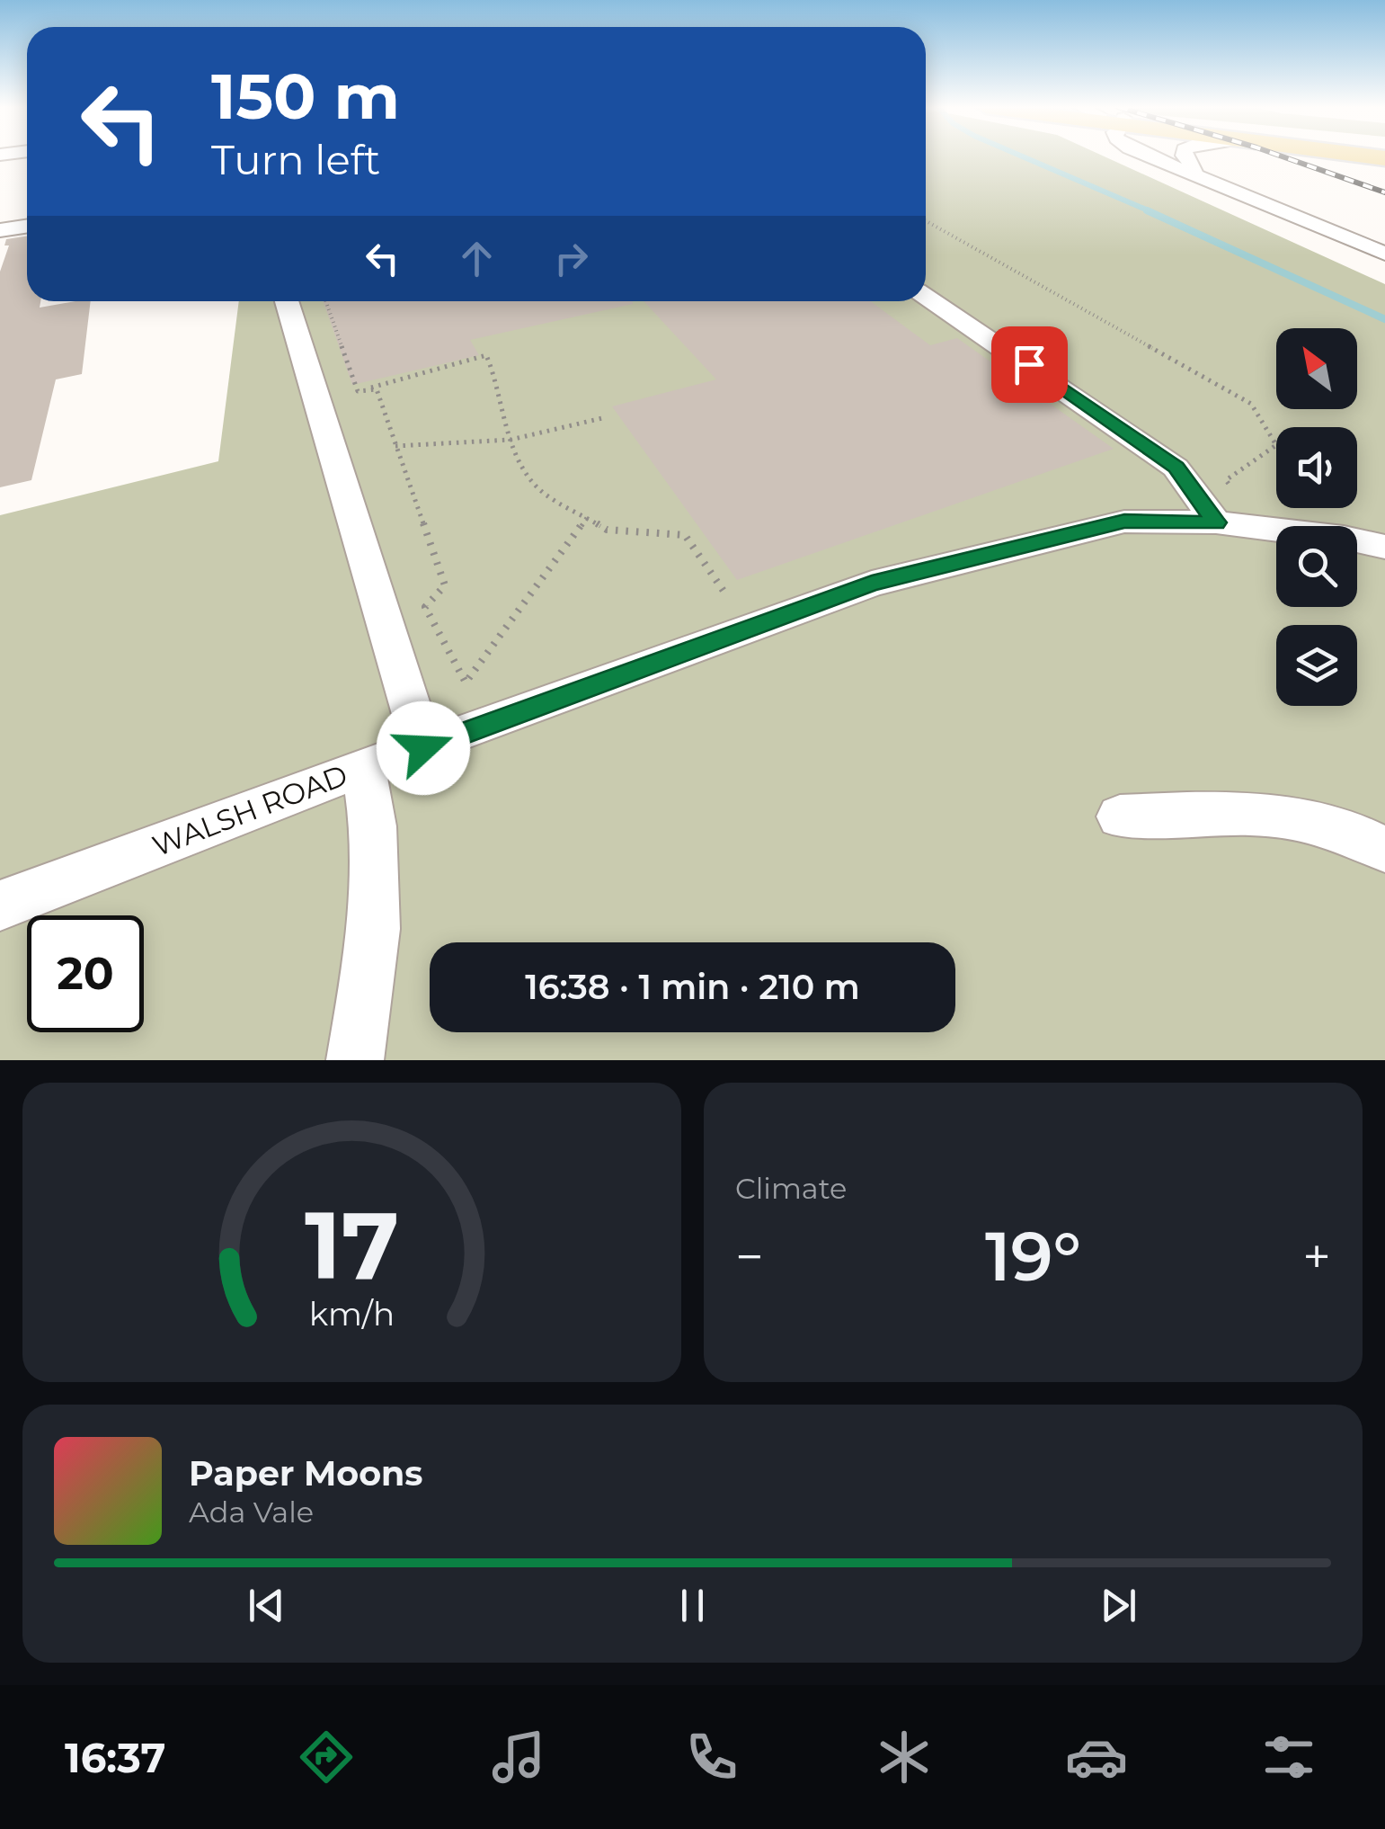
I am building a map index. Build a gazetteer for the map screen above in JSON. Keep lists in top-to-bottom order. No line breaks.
{"streets":{"street":["WALSH ROAD"]},"north":"top left","page":{"turn":["150 m","Turn left"],"limit":"20","trip":"16:38 · 1 min · 210 m","tile":"Climate","heat":["−","19°","+"],"song":["Paper Moons","Ada Vale"],"tabs":"16:37","gauge":["17","km/h"]}}
